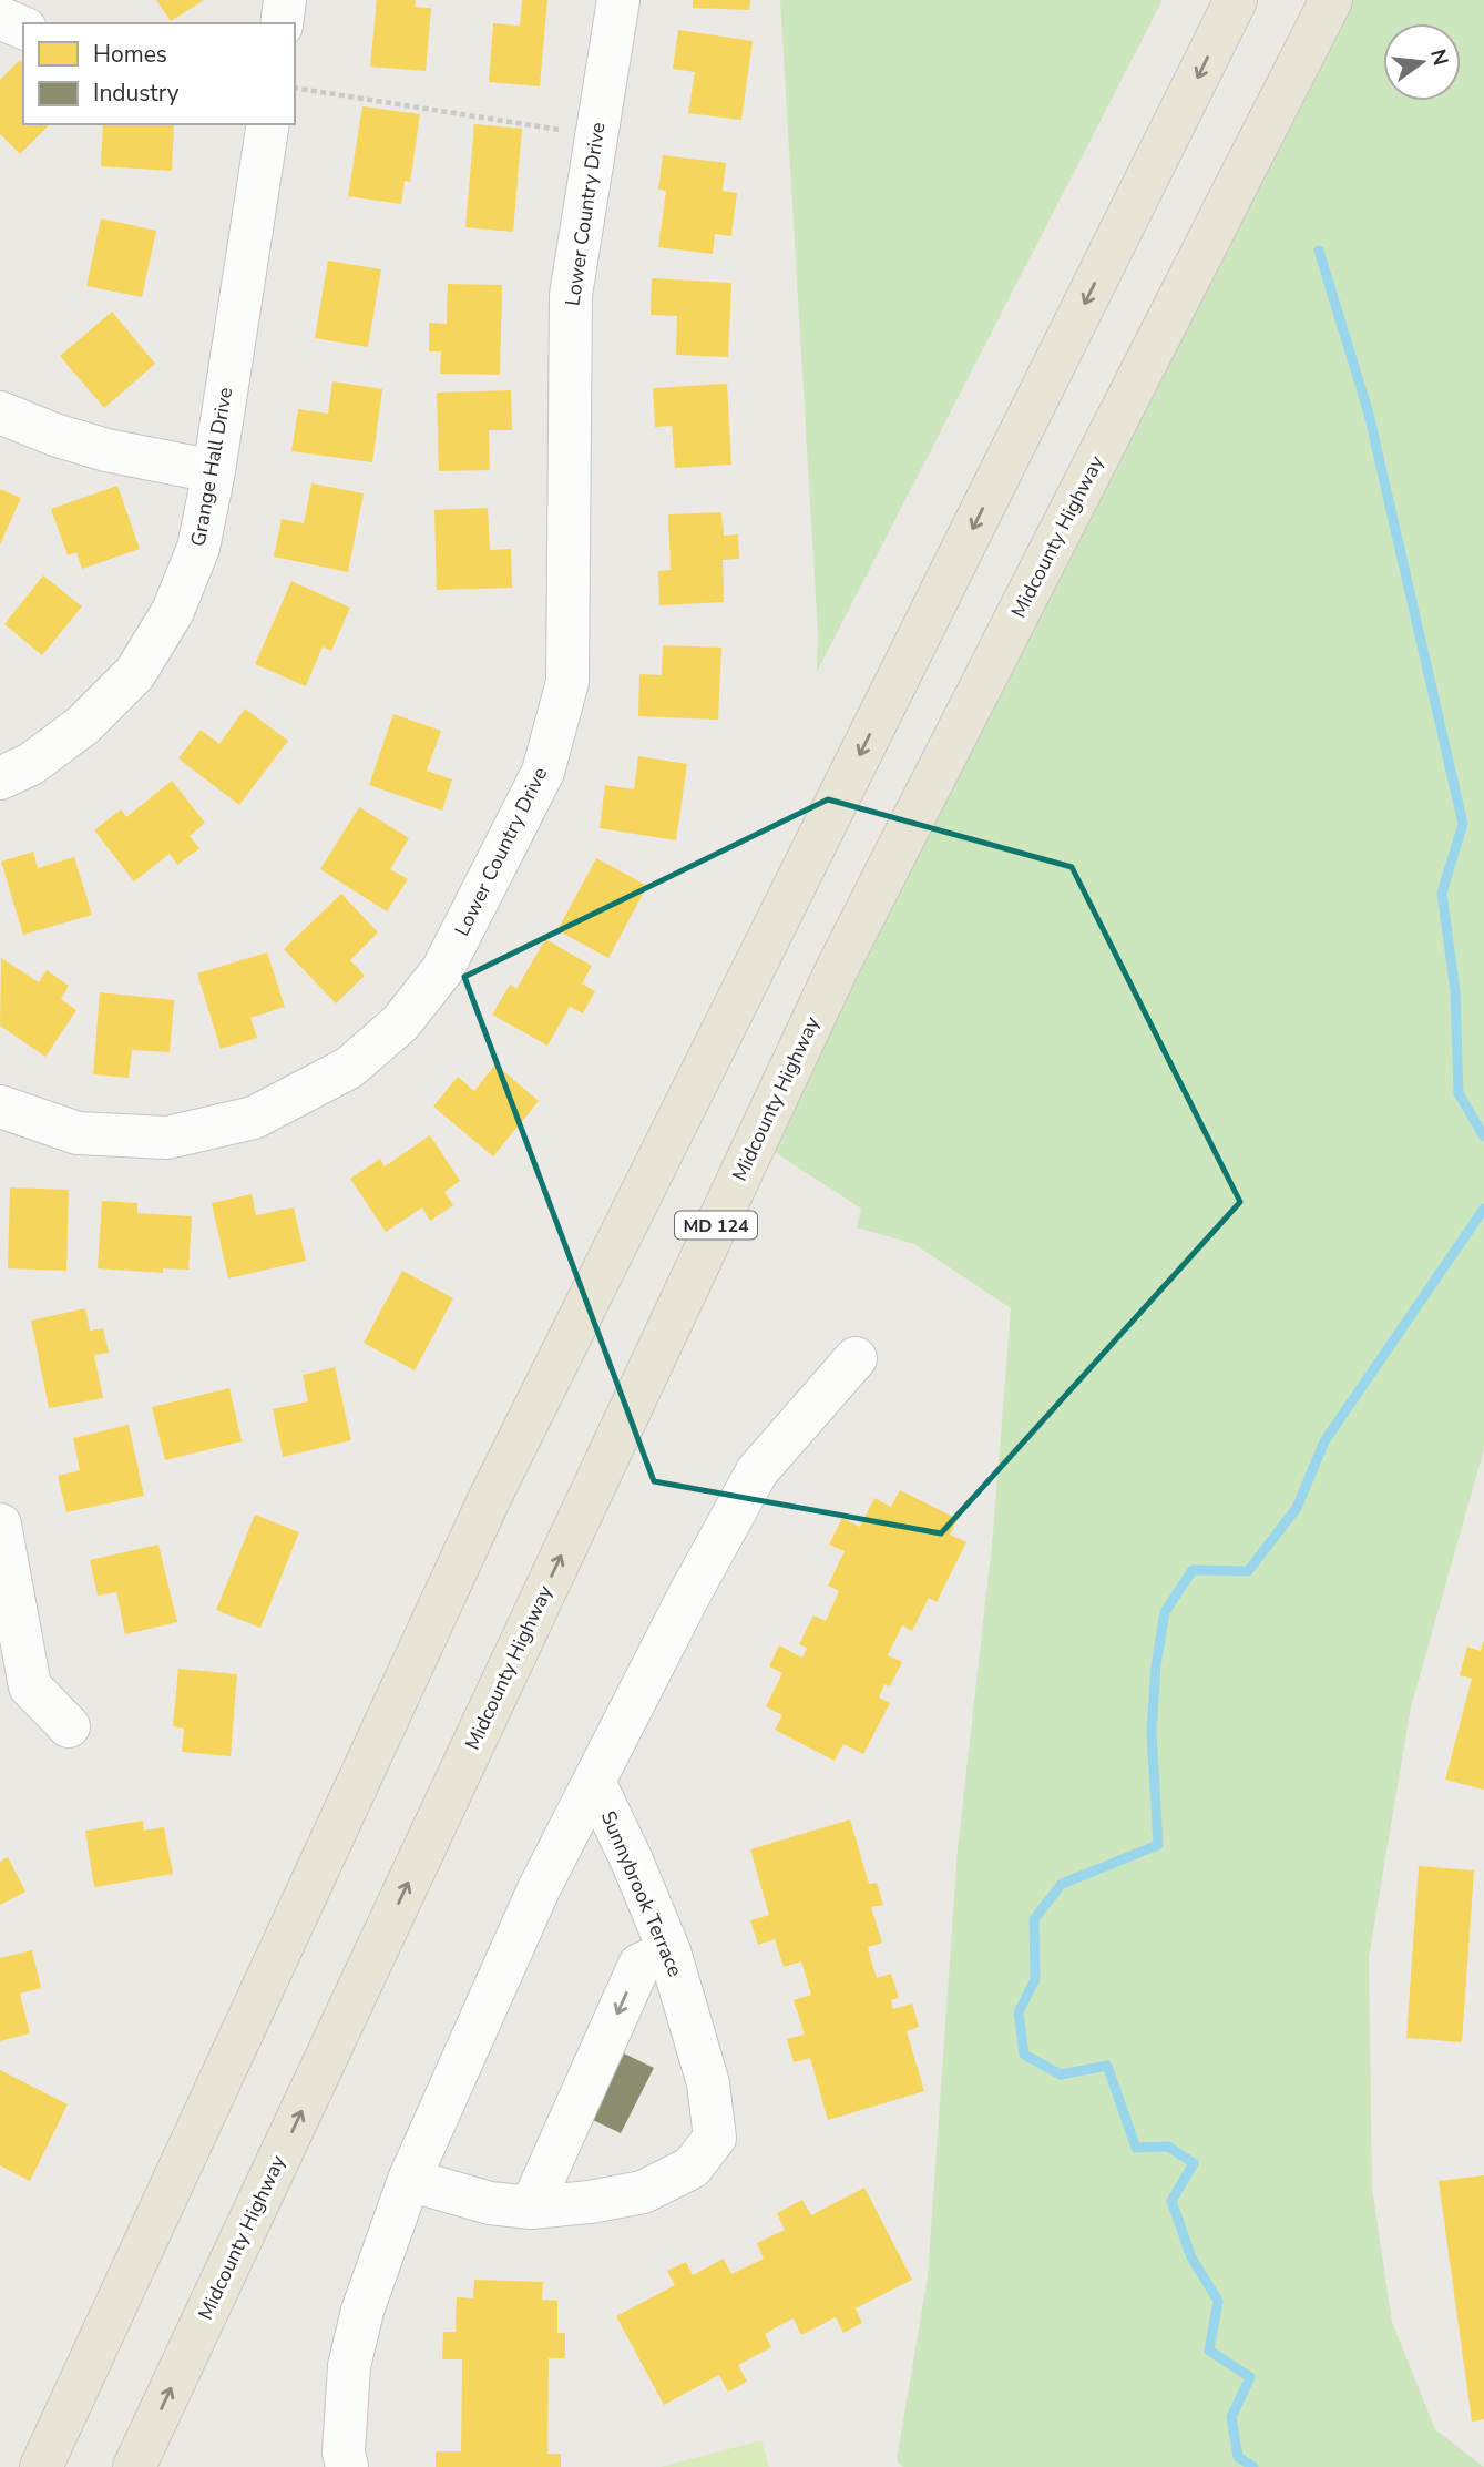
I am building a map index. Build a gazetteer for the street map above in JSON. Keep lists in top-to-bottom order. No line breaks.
{"streets":{"main road":["Midcounty Highway","MD 124"],"street":["Lower Country Drive","Grange Hall Drive","Sunnybrook Terrace"]},"legend":["Homes","Industry"],"north":"right"}
